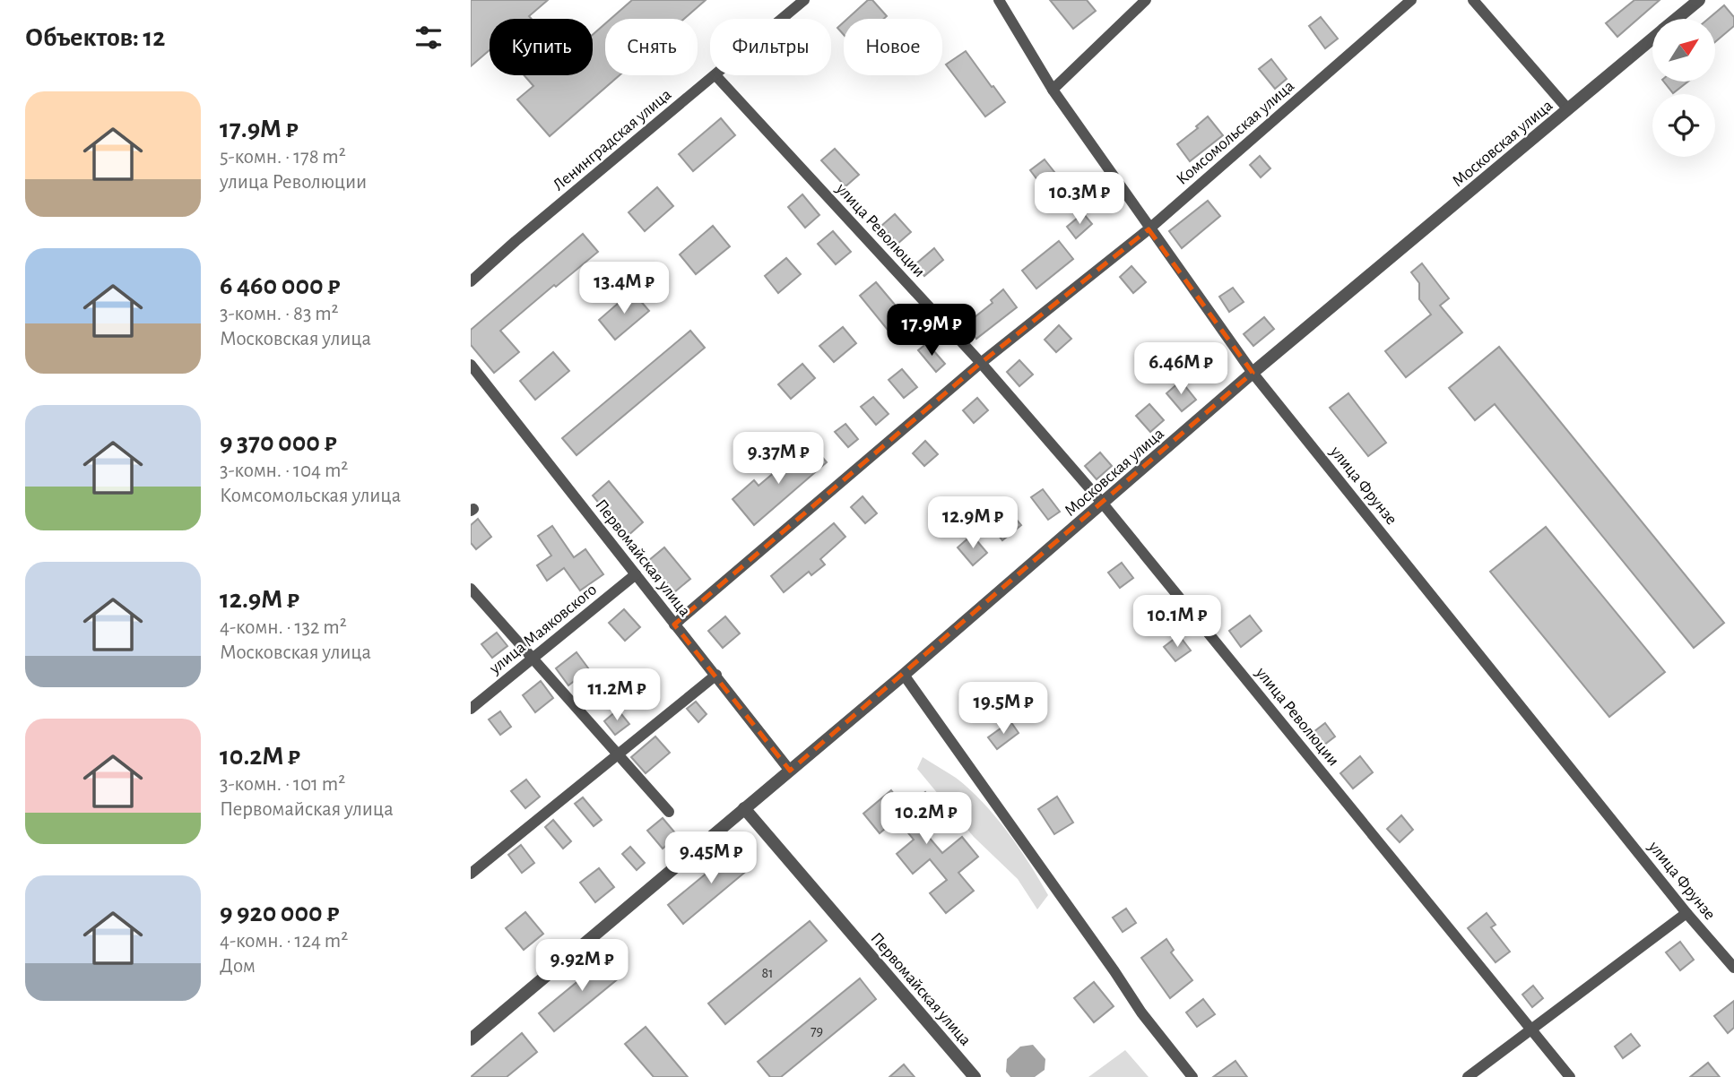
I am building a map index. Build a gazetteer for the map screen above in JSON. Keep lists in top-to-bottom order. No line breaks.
{"streets":{"street":["Комсомольская улица","Ленинградская улица","Московская улица","улица Революции","улица Фрунзе","Первомайская улица","улица Маяковского"]},"crossings":[["Комсомольская улица","улица Революции"],["Комсомольская улица","улица Фрунзе"],["Комсомольская улица","Первомайская улица"],["Ленинградская улица","улица Революции"],["Московская улица","улица Революции"],["Московская улица","улица Фрунзе"],["Московская улица","Первомайская улица"],["Первомайская улица","улица Маяковского"]],"house_numbers":["81","79"],"north":"top right","page":{"heading":"Объектов: 12","chip":["Купить","Снять","Фильтры","Новое"],"list":[{"name":"17.9M ₽","note":"5-комн. · 178 m² · улица Революции"},{"name":"6 460 000 ₽","note":"3-комн. · 83 m² · Московская улица"},{"name":"9 370 000 ₽","note":"3-комн. · 104 m² · Комсомольская улица"},{"name":"12.9M ₽","note":"4-комн. · 132 m² · Московская улица"},{"name":"10.2M ₽","note":"3-комн. · 101 m² · Первомайская улица"},{"name":"9 920 000 ₽","note":"4-комн. · 124 m² · Дом"}],"price":["10.3M ₽","13.4M ₽","17.9M ₽","6.46M ₽","9.37M ₽","12.9M ₽","10.1M ₽","11.2M ₽","19.5M ₽","10.2M ₽","9.45M ₽","9.92M ₽"]}}
